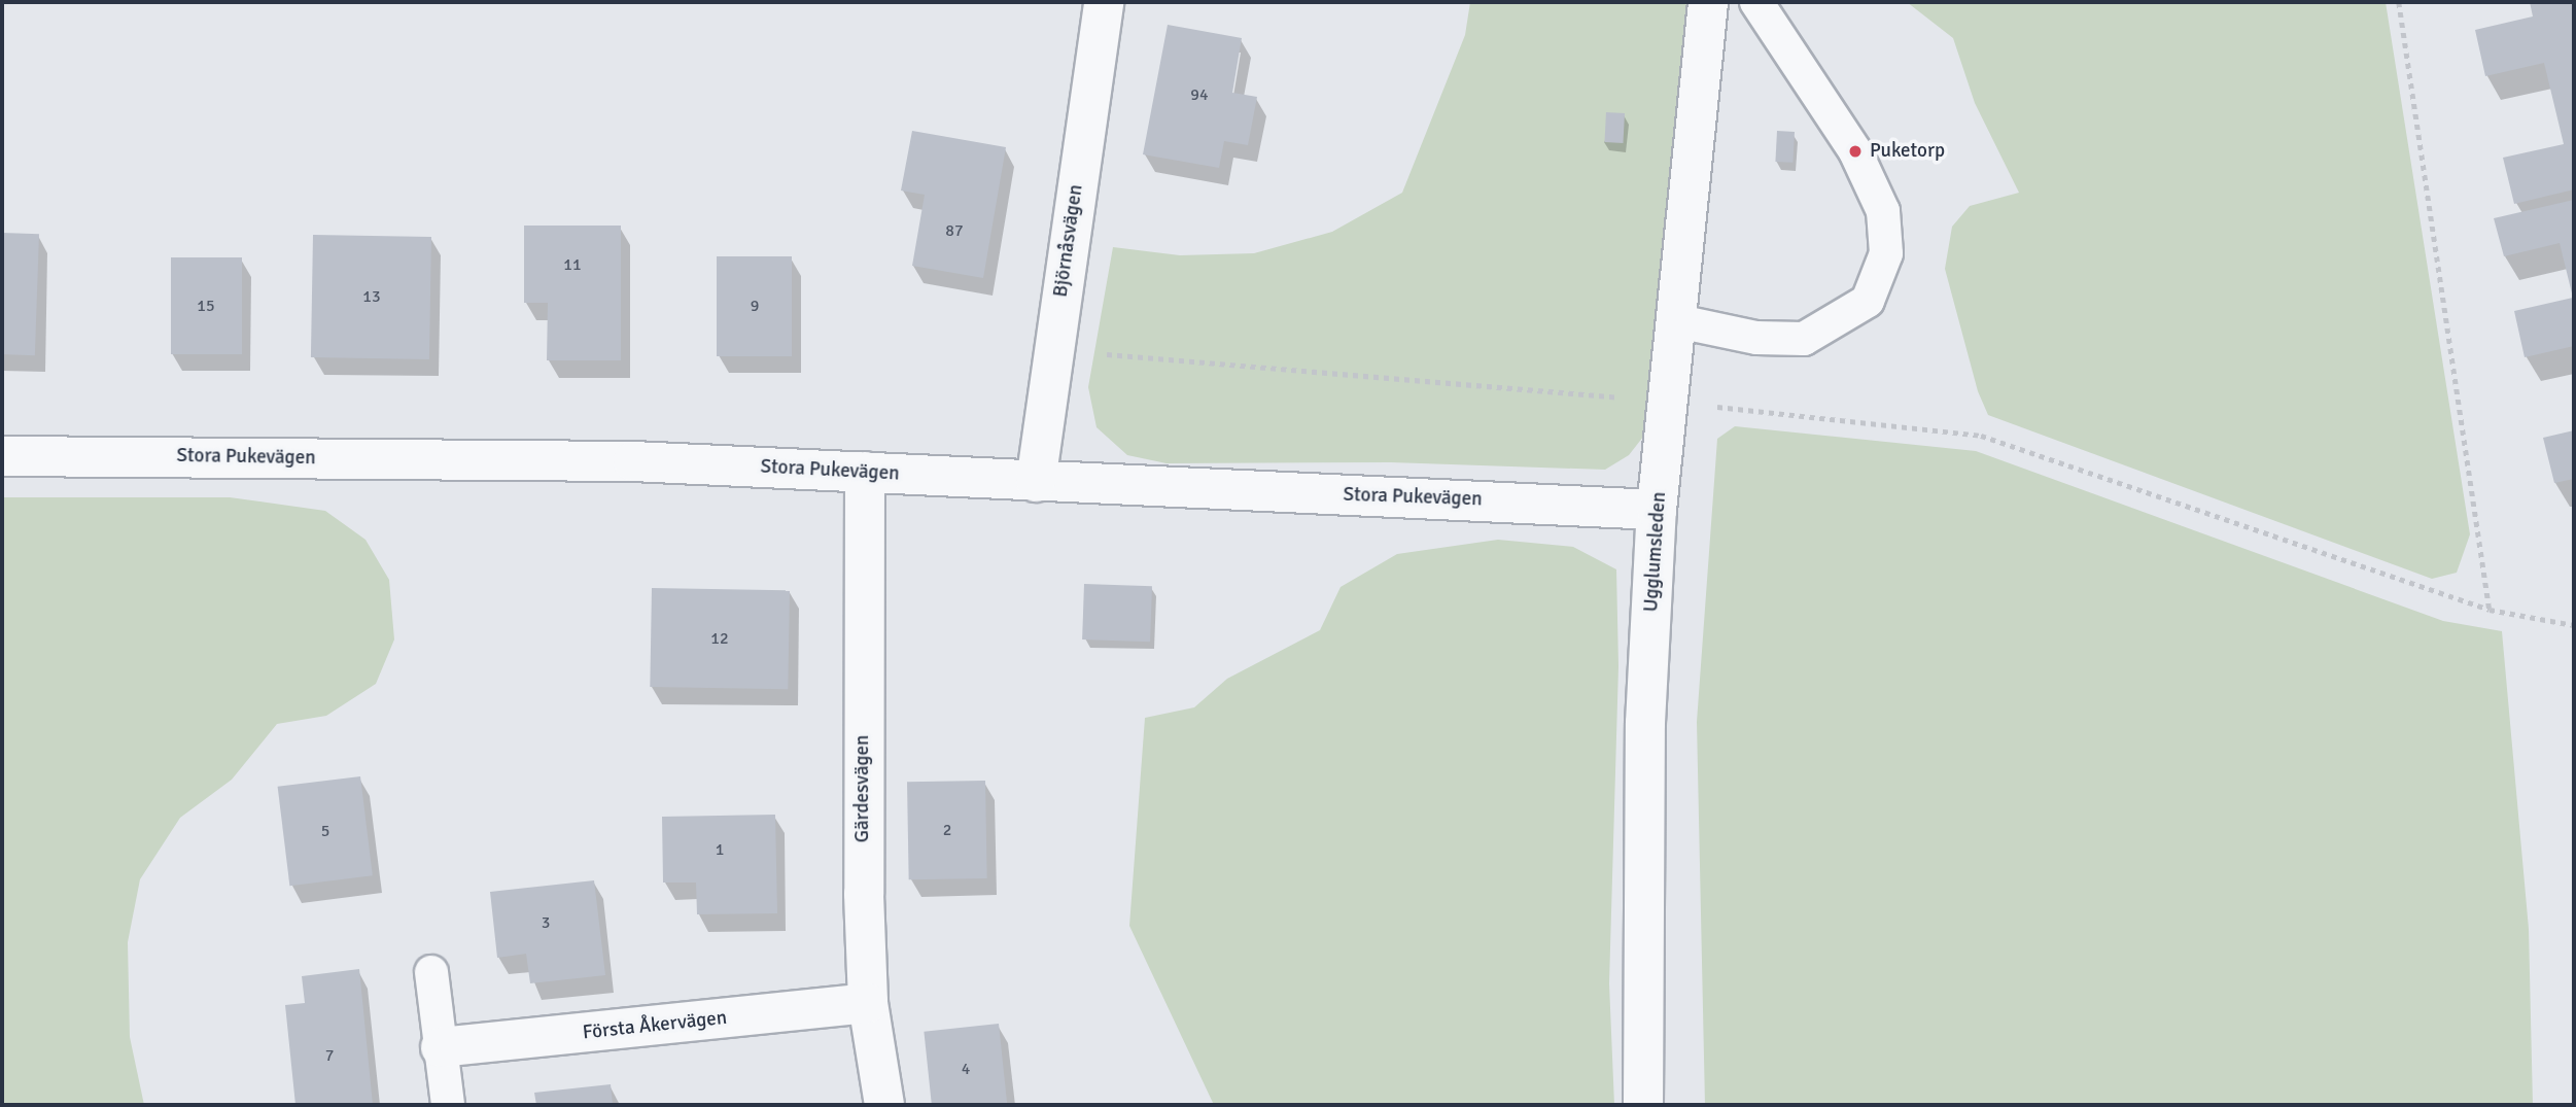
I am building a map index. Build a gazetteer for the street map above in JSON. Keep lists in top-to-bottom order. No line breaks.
{"streets":{"street":["Björnåsvägen","Stora Pukevägen","Ugglumsleden","Gärdesvägen","Första Åkervägen"]},"crossings":[["Björnåsvägen","Stora Pukevägen"],["Stora Pukevägen","Ugglumsleden"],["Stora Pukevägen","Gärdesvägen"],["Gärdesvägen","Första Åkervägen"]],"places":["Puketorp"],"house_numbers":["94","87","11","13","15","9","12","2","5","1","3","7","4"]}
